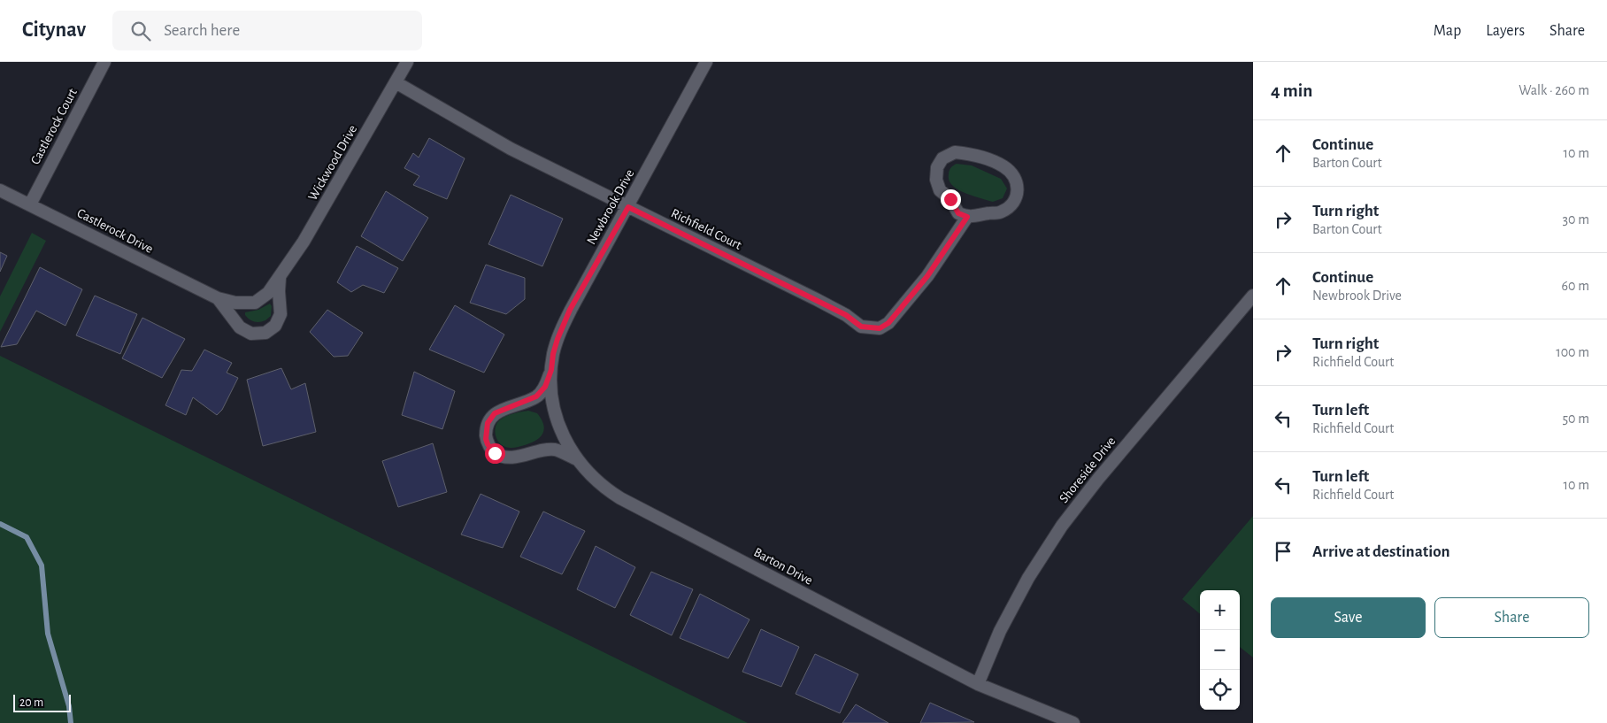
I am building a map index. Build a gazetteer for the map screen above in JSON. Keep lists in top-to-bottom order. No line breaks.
{"streets":{"street":["Castlerock Court","Wickwood Drive","Newbrook Drive","Richfield Court","Castlerock Drive","Shoreside Drive","Barton Drive"]},"crossings":[["Castlerock Court","Castlerock Drive"],["Wickwood Drive","Richfield Court"],["Wickwood Drive","Castlerock Drive"],["Newbrook Drive","Richfield Court"],["Newbrook Drive","Barton Drive"],["Shoreside Drive","Barton Drive"]],"scale_bar":"20 m","page":{"header":"Citynav","search":"Search here","nav":["Map","Layers","Share"],"heading":["4 min","Walk · 260 m"],"list":[["Continue","Barton Court","10 m"],["Turn right","Barton Court","30 m"],["Continue","Newbrook Drive","60 m"],["Turn right","Richfield Court","100 m"],["Turn left","Richfield Court","50 m"],["Turn left","Richfield Court","10 m"],"Arrive at destination"],"buttons":["Save","Share"],"map_buttons":["+","−"],"scale":"20 m"}}
